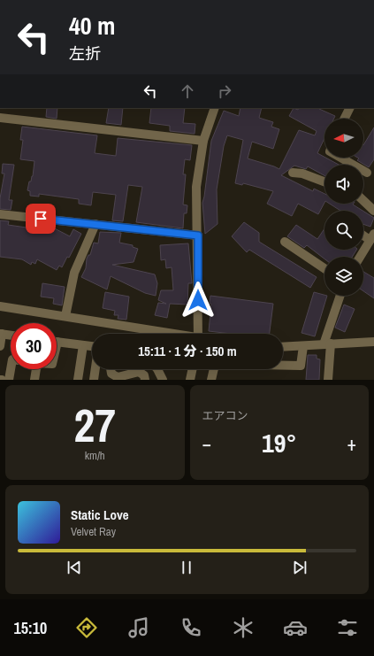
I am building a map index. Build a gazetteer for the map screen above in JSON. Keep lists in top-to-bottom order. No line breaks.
{"north":"left","page":{"turn":["40 m","左折"],"limit":"30","trip":"15:11 · 1 分 · 150 m","tile":[["27","km/h"],"エアコン"],"heat":["−","19°","+"],"song":["Static Love","Velvet Ray"],"tabs":"15:10"}}
